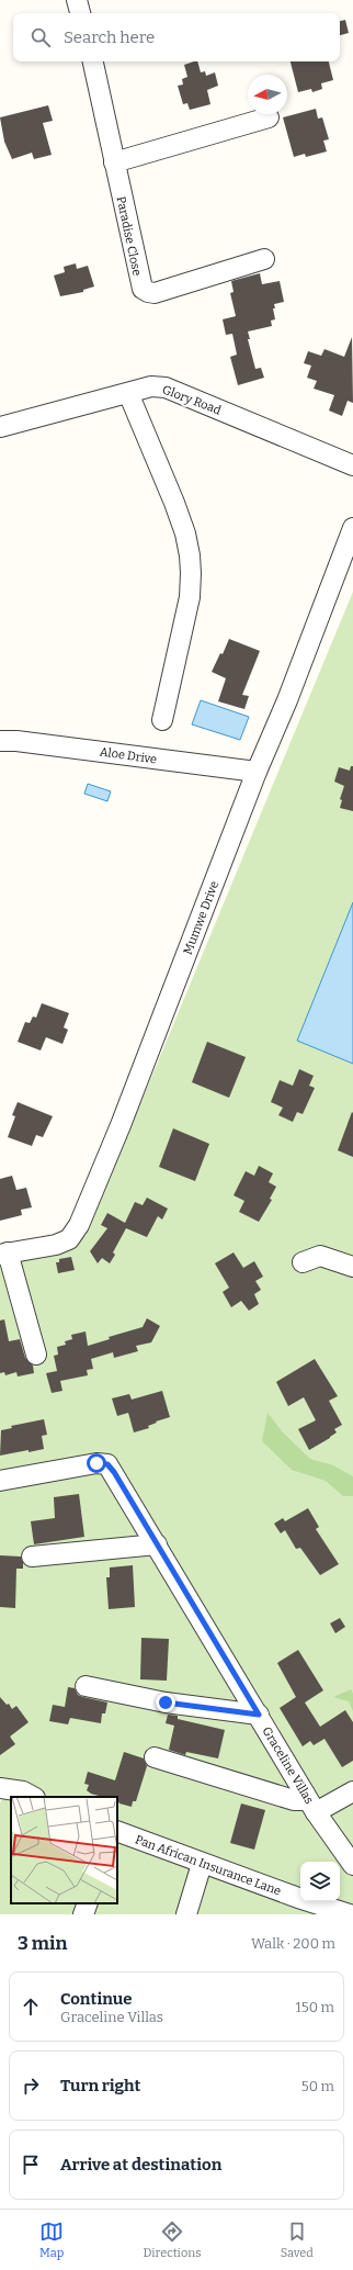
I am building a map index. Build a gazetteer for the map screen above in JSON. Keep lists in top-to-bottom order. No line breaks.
{"streets":{"street":["Paradise Close","Glory Road","Aloe Drive","Mumwe Drive","Graceline Villas","Pan African Insurance Lane"]},"crossings":[["Aloe Drive","Mumwe Drive"]],"north":"left","page":{"search":"Search here","heading":["3 min","Walk · 200 m"],"list":[["Continue","Graceline Villas","150 m"],["Turn right","50 m"],"Arrive at destination"],"nav":["Map","Directions","Saved"]}}
